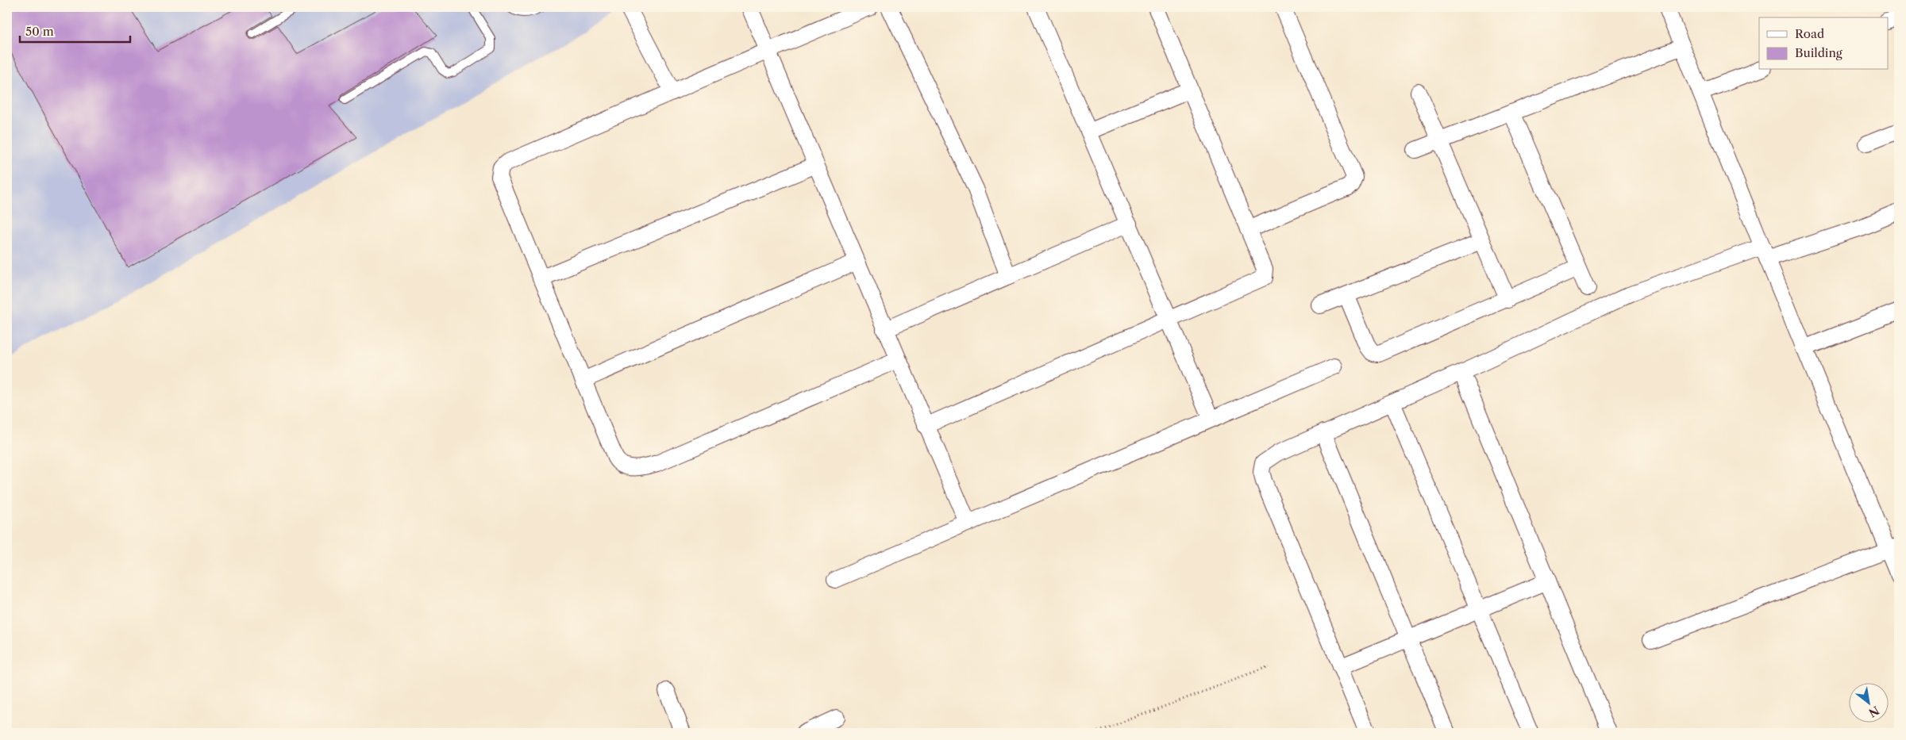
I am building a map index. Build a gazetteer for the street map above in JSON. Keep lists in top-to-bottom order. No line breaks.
{"legend":["Road","Building"],"scale_bar":"50 m","north":"bottom right"}
